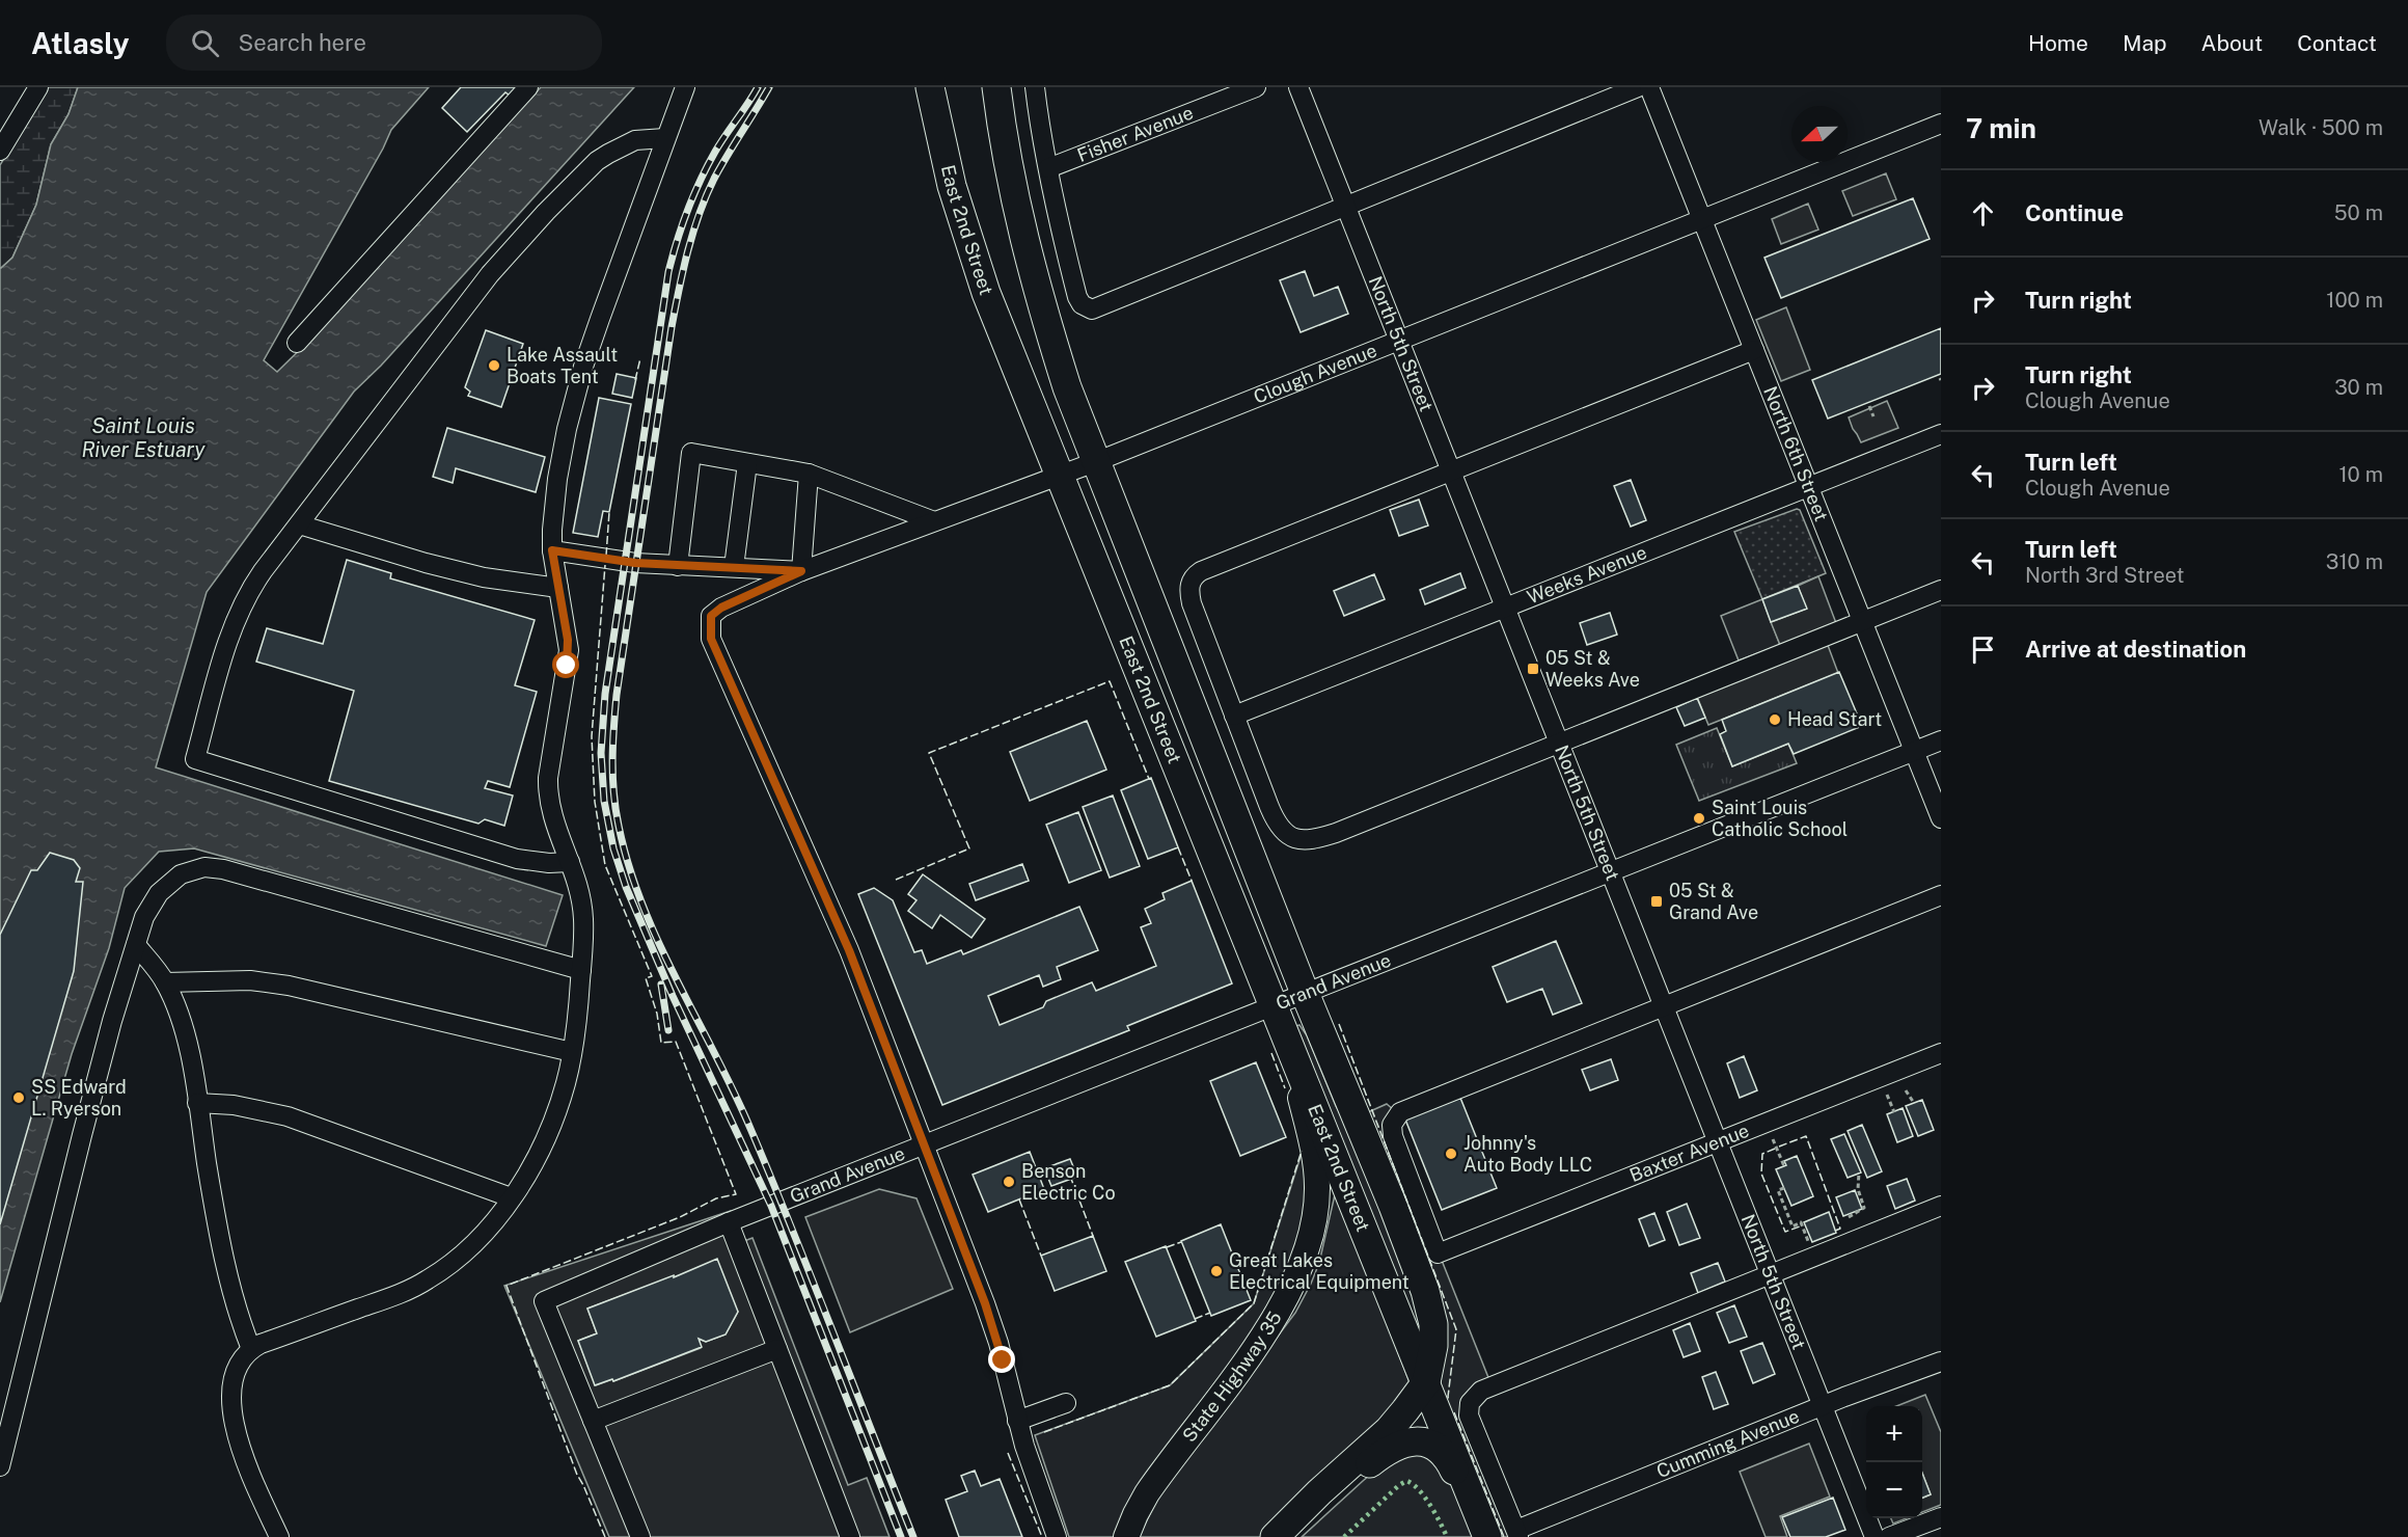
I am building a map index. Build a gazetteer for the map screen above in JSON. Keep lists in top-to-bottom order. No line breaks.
{"streets":{"highway":["East 2nd Street"],"main road":["State Highway 35"],"street":["Fisher Avenue","North 5th Street","Clough Avenue","North 6th Street","Weeks Avenue","Grand Avenue","Baxter Avenue","Cumming Avenue"]},"crossings":[["East 2nd Street","Clough Avenue"],["East 2nd Street","Grand Avenue"],["East 2nd Street","State Highway 35"],["North 5th Street","Clough Avenue"],["North 5th Street","Weeks Avenue"],["North 5th Street","Grand Avenue"],["North 5th Street","Baxter Avenue"],["North 5th Street","Cumming Avenue"],["Clough Avenue","North 6th Street"],["Clough Avenue","Grand Avenue"],["North 6th Street","Weeks Avenue"],["North 6th Street","Grand Avenue"],["Grand Avenue","State Highway 35"]],"water":["Saint Louis River Estuary"],"places":{"other":["Lake Assault Boats Tent","Head Start","Saint Louis Catholic School","SS Edward L. Ryerson","Johnny's Auto Body LLC","Benson Electric Co","Great Lakes Electrical Equipment"],"transit":["05 St & Weeks Ave","05 St & Grand Ave"]},"north":"left","page":{"header":"Atlasly","search":"Search here","nav":["Home","Map","About","Contact"],"heading":["7 min","Walk · 500 m"],"list":[["Continue","50 m"],["Turn right","100 m"],["Turn right","Clough Avenue","30 m"],["Turn left","Clough Avenue","10 m"],["Turn left","North 3rd Street","310 m"],"Arrive at destination"],"map_buttons":["+","−"]}}
